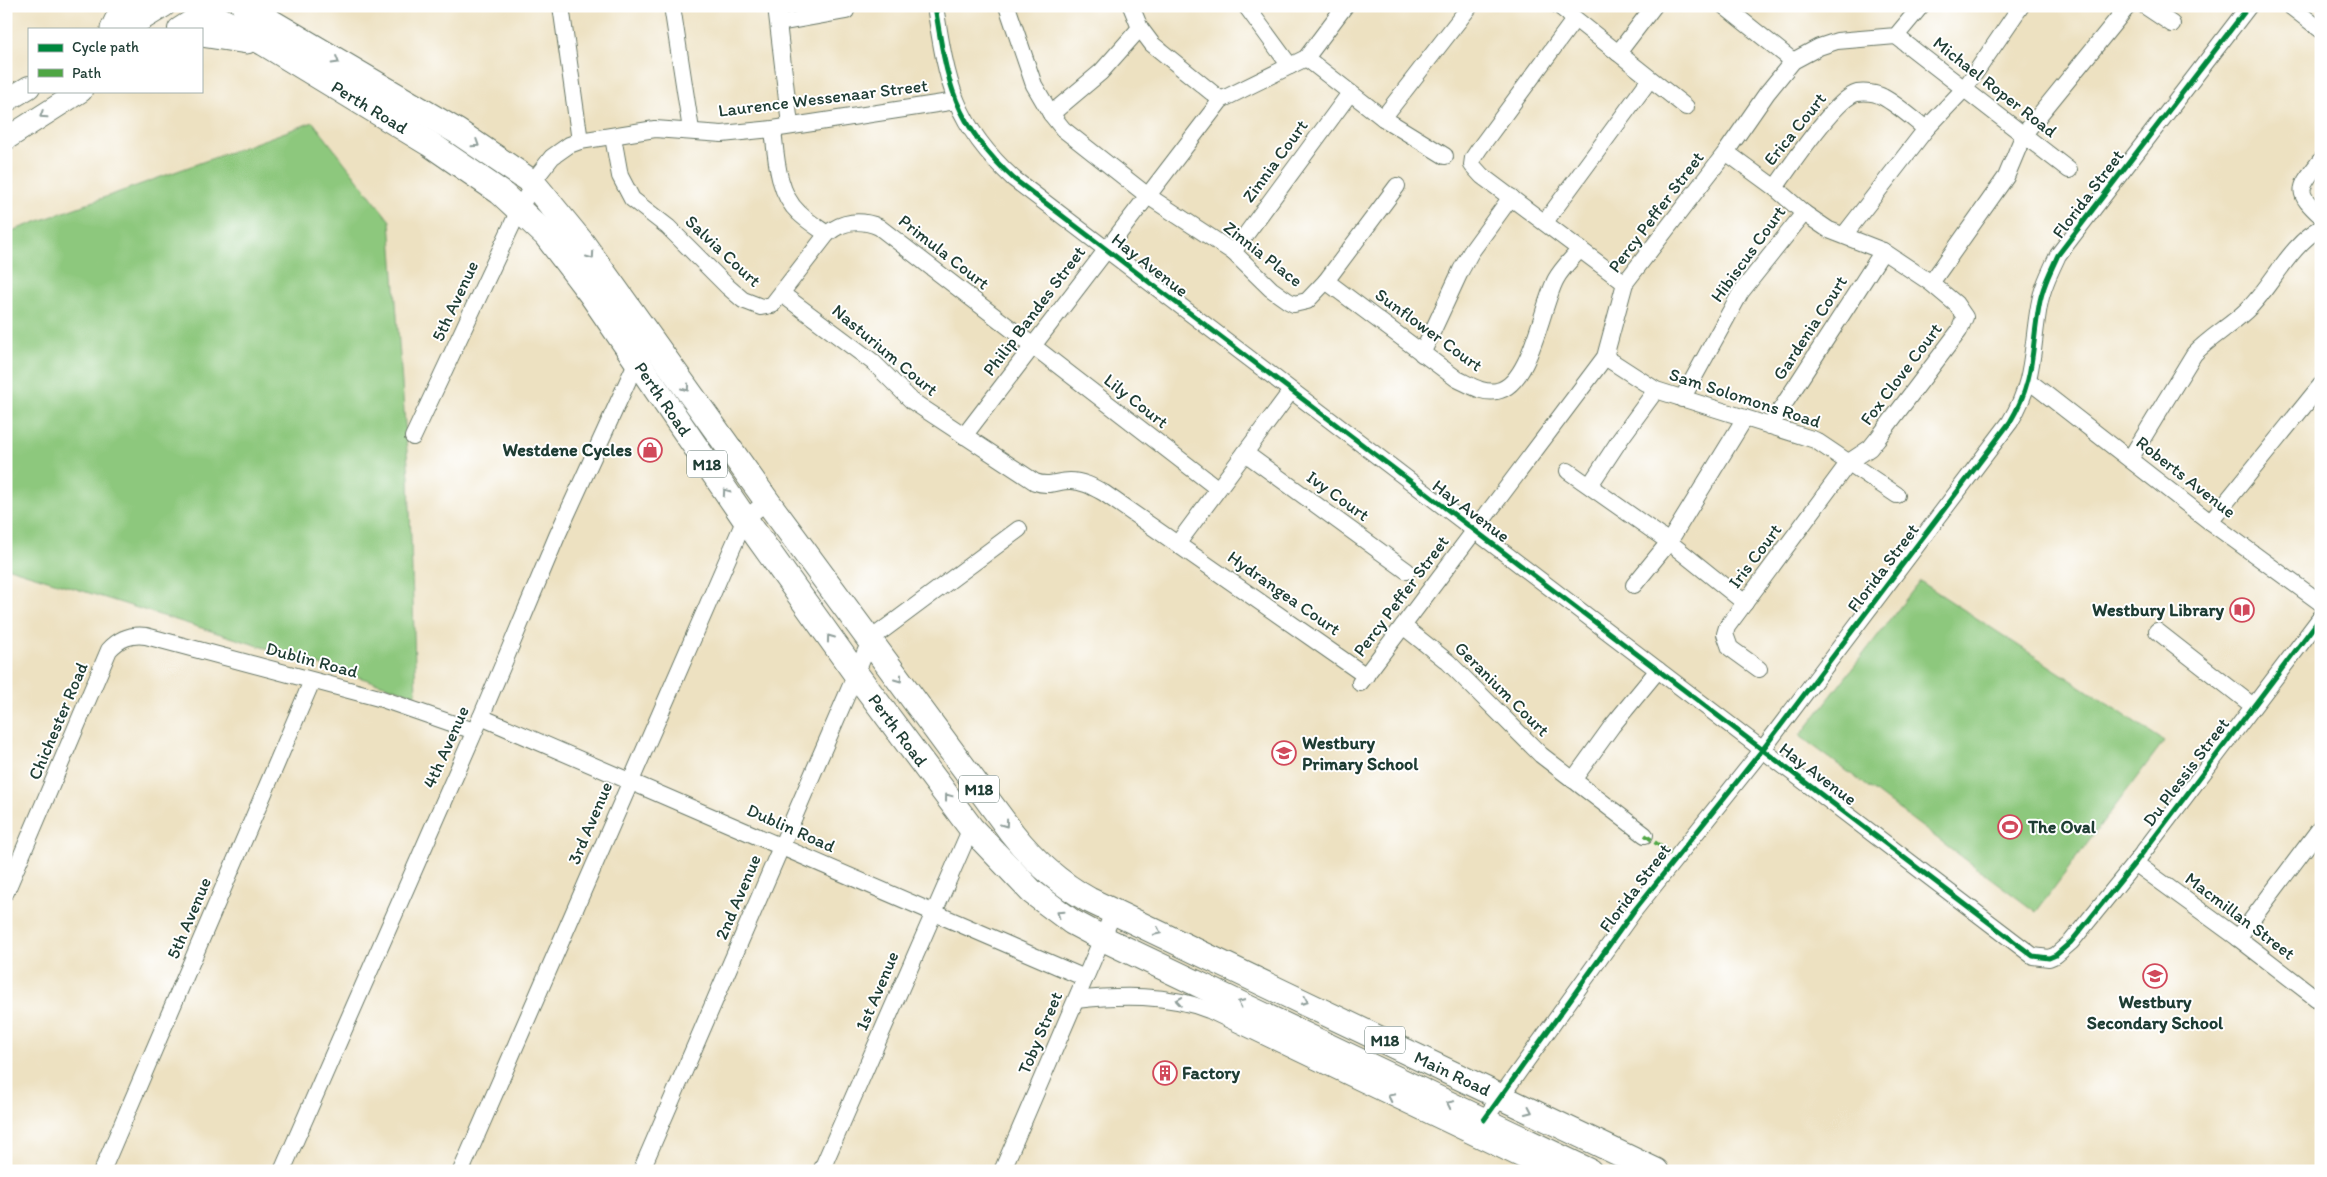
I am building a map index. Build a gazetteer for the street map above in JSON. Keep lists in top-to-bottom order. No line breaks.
{"streets":{"main road":["Perth Road","M18","Main Road"],"street":["Michael Roper Road","Laurence Wessenaar Street","Erica Court","Zinnia Court","Florida Street","Percy Peffer Street","Salvia Court","Primula Court","Zinnia Place","Hibiscus Court","Hay Avenue","5th Avenue","Philip Bandes Street","Gardenia Court","Sunflower Court","Nasturium Court","Fox Clove Court","Sam Solomons Road","Lily Court","Roberts Avenue","Ivy Court","Iris Court","Hydrangea Court","Dublin Road","Geranium Court","Chichester Road","4th Avenue","Du Plessis Street","3rd Avenue","2nd Avenue","Macmillan Street","1st Avenue","Toby Street"]},"crossings":[["Michael Roper Road","Percy Peffer Street"],["Laurence Wessenaar Street","Perth Road"],["Laurence Wessenaar Street","Salvia Court"],["Laurence Wessenaar Street","Hay Avenue"],["Laurence Wessenaar Street","5th Avenue"],["Perth Road","5th Avenue"],["Perth Road","4th Avenue"],["Perth Road","3rd Avenue"],["Perth Road","2nd Avenue"],["Perth Road","1st Avenue"],["Perth Road","Toby Street"],["Perth Road","Main Road"],["Erica Court","Fox Clove Court"],["Zinnia Court","Zinnia Place"],["Florida Street","Hay Avenue"],["Florida Street","Roberts Avenue"],["Florida Street","Main Road"],["Percy Peffer Street","Hay Avenue"],["Percy Peffer Street","Fox Clove Court"],["Percy Peffer Street","Sam Solomons Road"],["Percy Peffer Street","Hydrangea Court"],["Percy Peffer Street","Geranium Court"],["Salvia Court","Primula Court"],["Salvia Court","Nasturium Court"],["Primula Court","Philip Bandes Street"],["Primula Court","Lily Court"],["Zinnia Place","Philip Bandes Street"],["Zinnia Place","Sunflower Court"],["Hibiscus Court","Fox Clove Court"],["Hibiscus Court","Sam Solomons Road"],["Hay Avenue","Philip Bandes Street"],["Hay Avenue","Du Plessis Street"],["5th Avenue","Dublin Road"],["Philip Bandes Street","Nasturium Court"],["Philip Bandes Street","Lily Court"],["Gardenia Court","Fox Clove Court"],["Gardenia Court","Sam Solomons Road"],["Nasturium Court","Hydrangea Court"],["Fox Clove Court","Sam Solomons Road"],["Fox Clove Court","Iris Court"],["Sam Solomons Road","Iris Court"],["Dublin Road","Chichester Road"],["Dublin Road","4th Avenue"],["Dublin Road","3rd Avenue"],["Dublin Road","2nd Avenue"],["Dublin Road","1st Avenue"],["Dublin Road","Toby Street"],["Du Plessis Street","Macmillan Street"],["Toby Street","Main Road"]],"places":{"shop":["Westdene Cycles"],"library":["Westbury Library"],"school or university":["Westbury Primary School","Westbury Secondary School"],"sports":["The Oval"],"building":["Factory"]},"legend":["Cycle path","Path"]}
